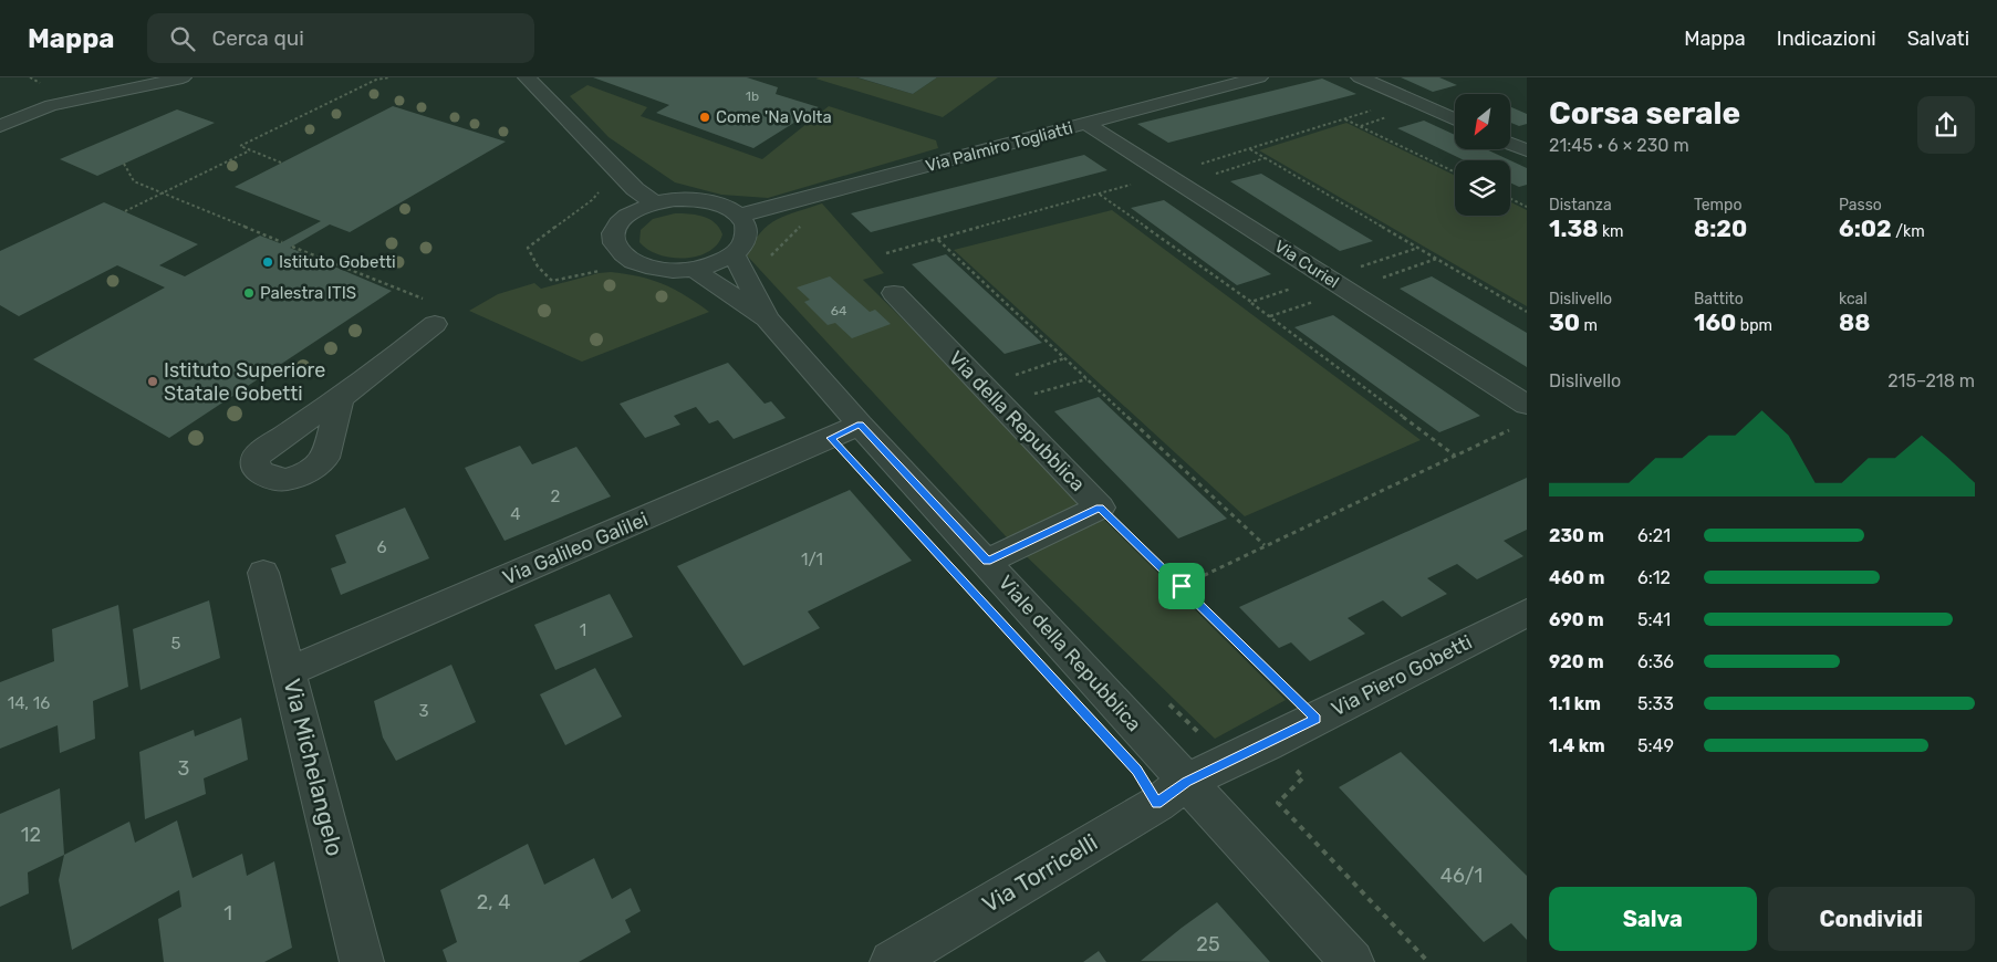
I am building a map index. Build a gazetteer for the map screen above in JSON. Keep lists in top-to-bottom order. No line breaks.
{"streets":{"street":["Via Palmiro Togliatti","Via Curiel","Via della Repubblica","Via Galileo Galilei","Viale della Repubblica","Via Piero Gobetti","Via Michelangelo","Via Torricelli"]},"crossings":[["Via Palmiro Togliatti","Via Curiel"],["Via della Repubblica","Viale della Repubblica"],["Via Galileo Galilei","Viale della Repubblica"],["Via Galileo Galilei","Via Michelangelo"],["Viale della Repubblica","Via Piero Gobetti"],["Viale della Repubblica","Via Torricelli"],["Via Piero Gobetti","Via Torricelli"]],"places":["Come 'Na Volta","Istituto Gobetti","Palestra ITIS","Istituto Superiore Statale Gobetti"],"house_numbers":["1b","64","2","4","6","1/1","1","5","14, 16","3","3","12","46/1","2, 4","1","25"],"north":"bottom left","page":{"header":"Mappa","search":"Cerca qui","nav":["Mappa","Indicazioni","Salvati"],"heading":["Corsa serale","21:45 · 6 × 230 m"],"stats":[["Distanza","1.38 km"],["Tempo","8:20"],["Passo","6:02 /km"],["Dislivello","30 m"],["Battito","160 bpm"],["kcal","88"]],"chart":["Dislivello","215–218 m"],"list":[{"name":"230 m","note":"6:21"},{"name":"460 m","note":"6:12"},{"name":"690 m","note":"5:41"},{"name":"920 m","note":"6:36"},{"name":"1.1 km","note":"5:33"},{"name":"1.4 km","note":"5:49"}],"buttons":["Salva","Condividi"]}}
